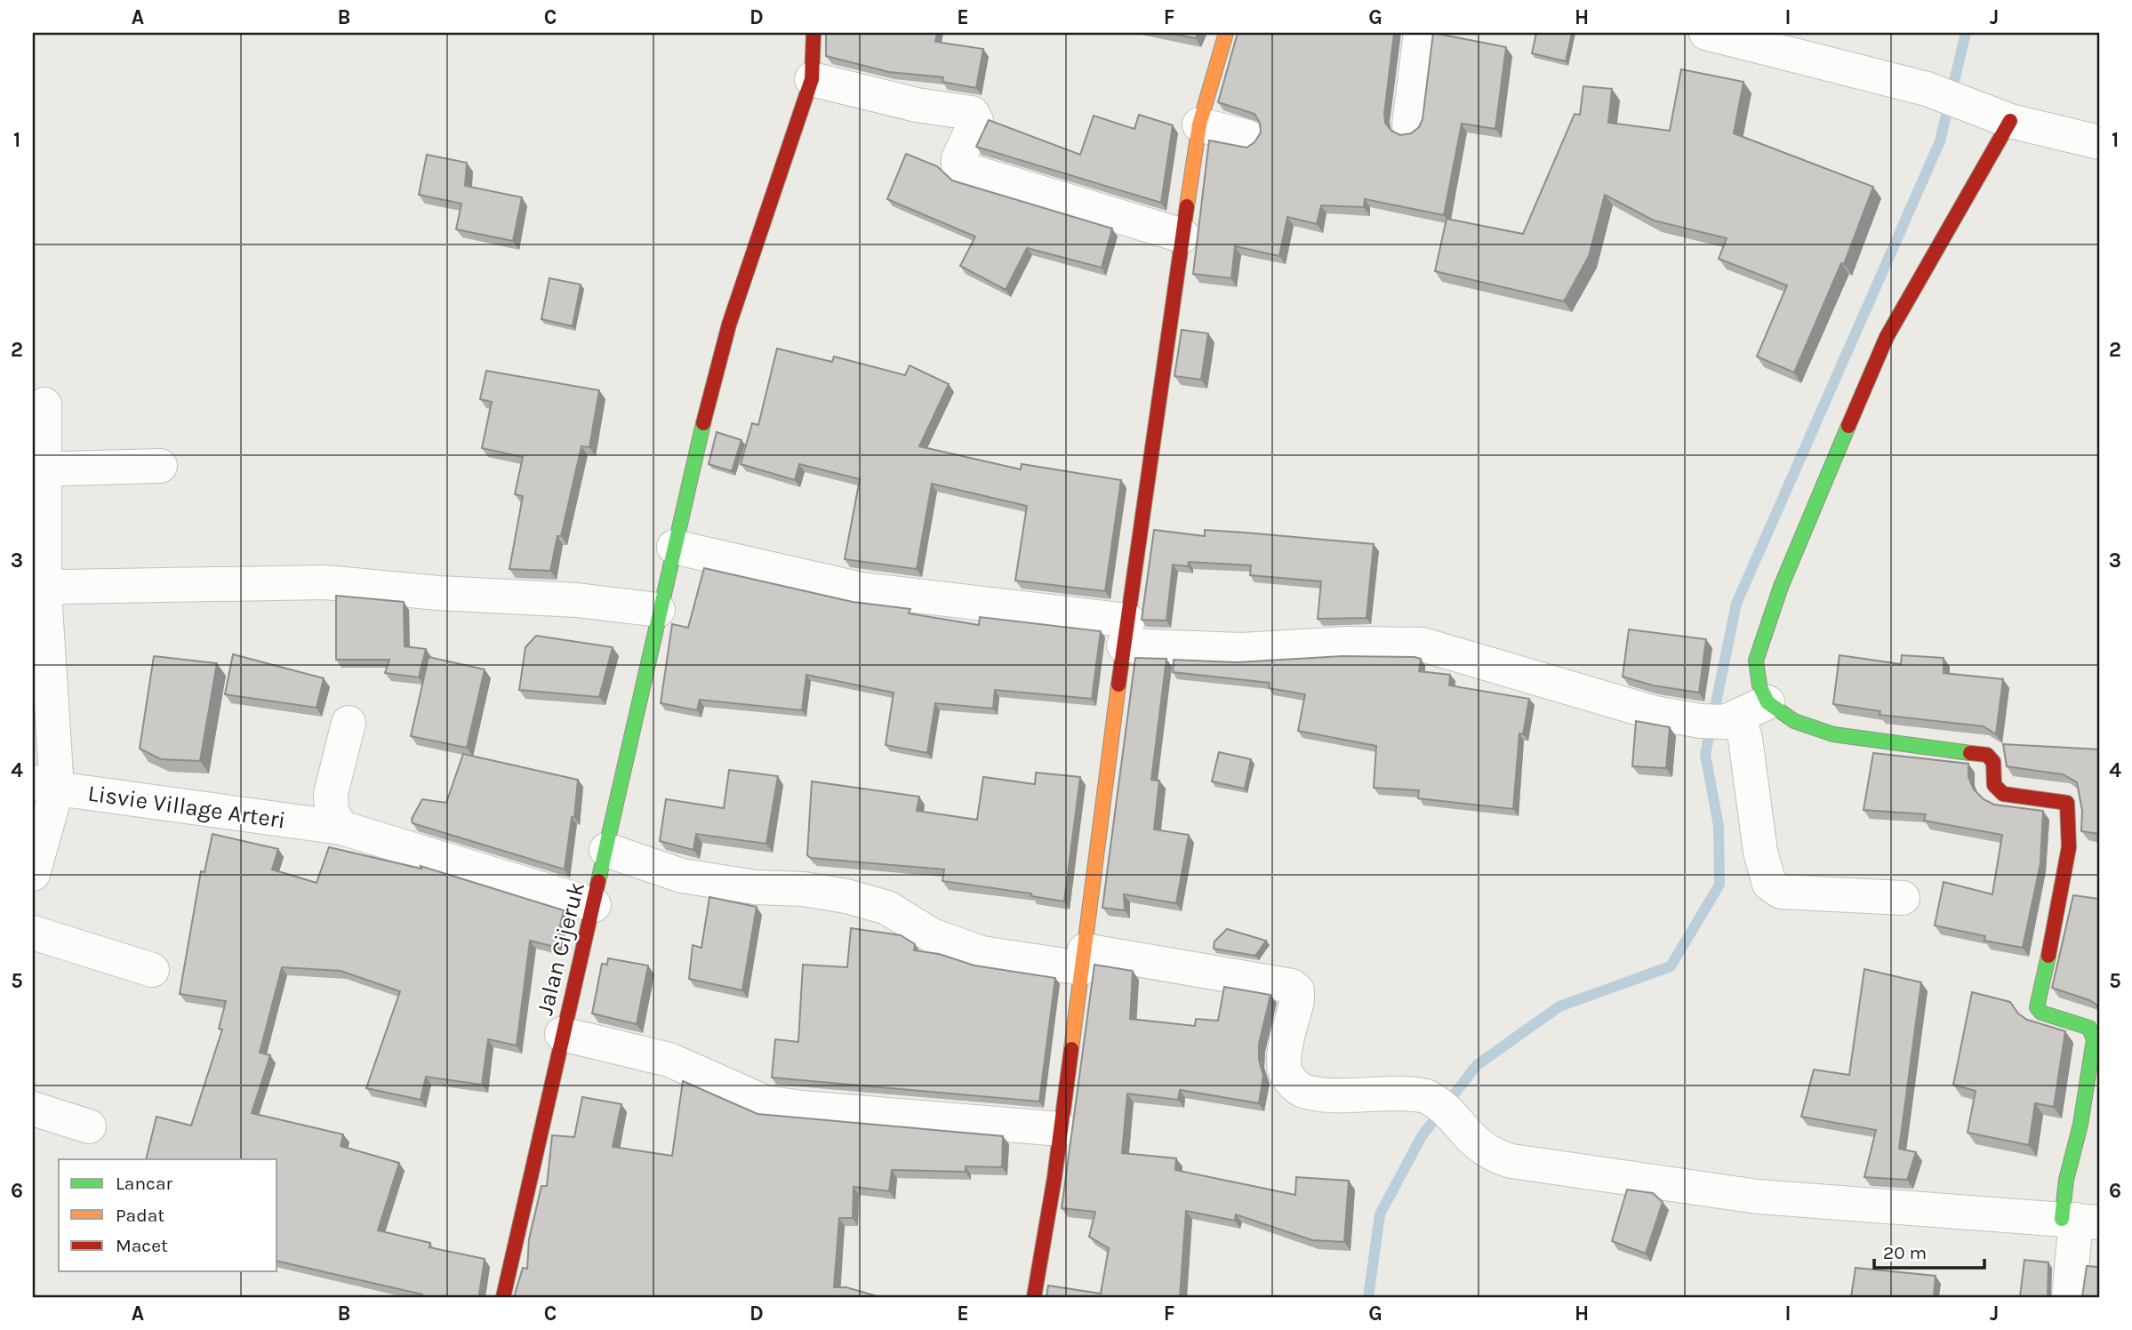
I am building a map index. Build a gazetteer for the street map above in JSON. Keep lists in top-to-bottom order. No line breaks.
{"streets":{"street":["Lisvie Village Arteri","Jalan Cijeruk"]},"crossings":[["Lisvie Village Arteri","Jalan Cijeruk"]],"legend":["Lancar","Padat","Macet"],"scale_bar":"20 m","grid":{"columns":["A","B","C","D","E","F","G","H","I","J"],"rows":["1","2","3","4","5","6"]}}
